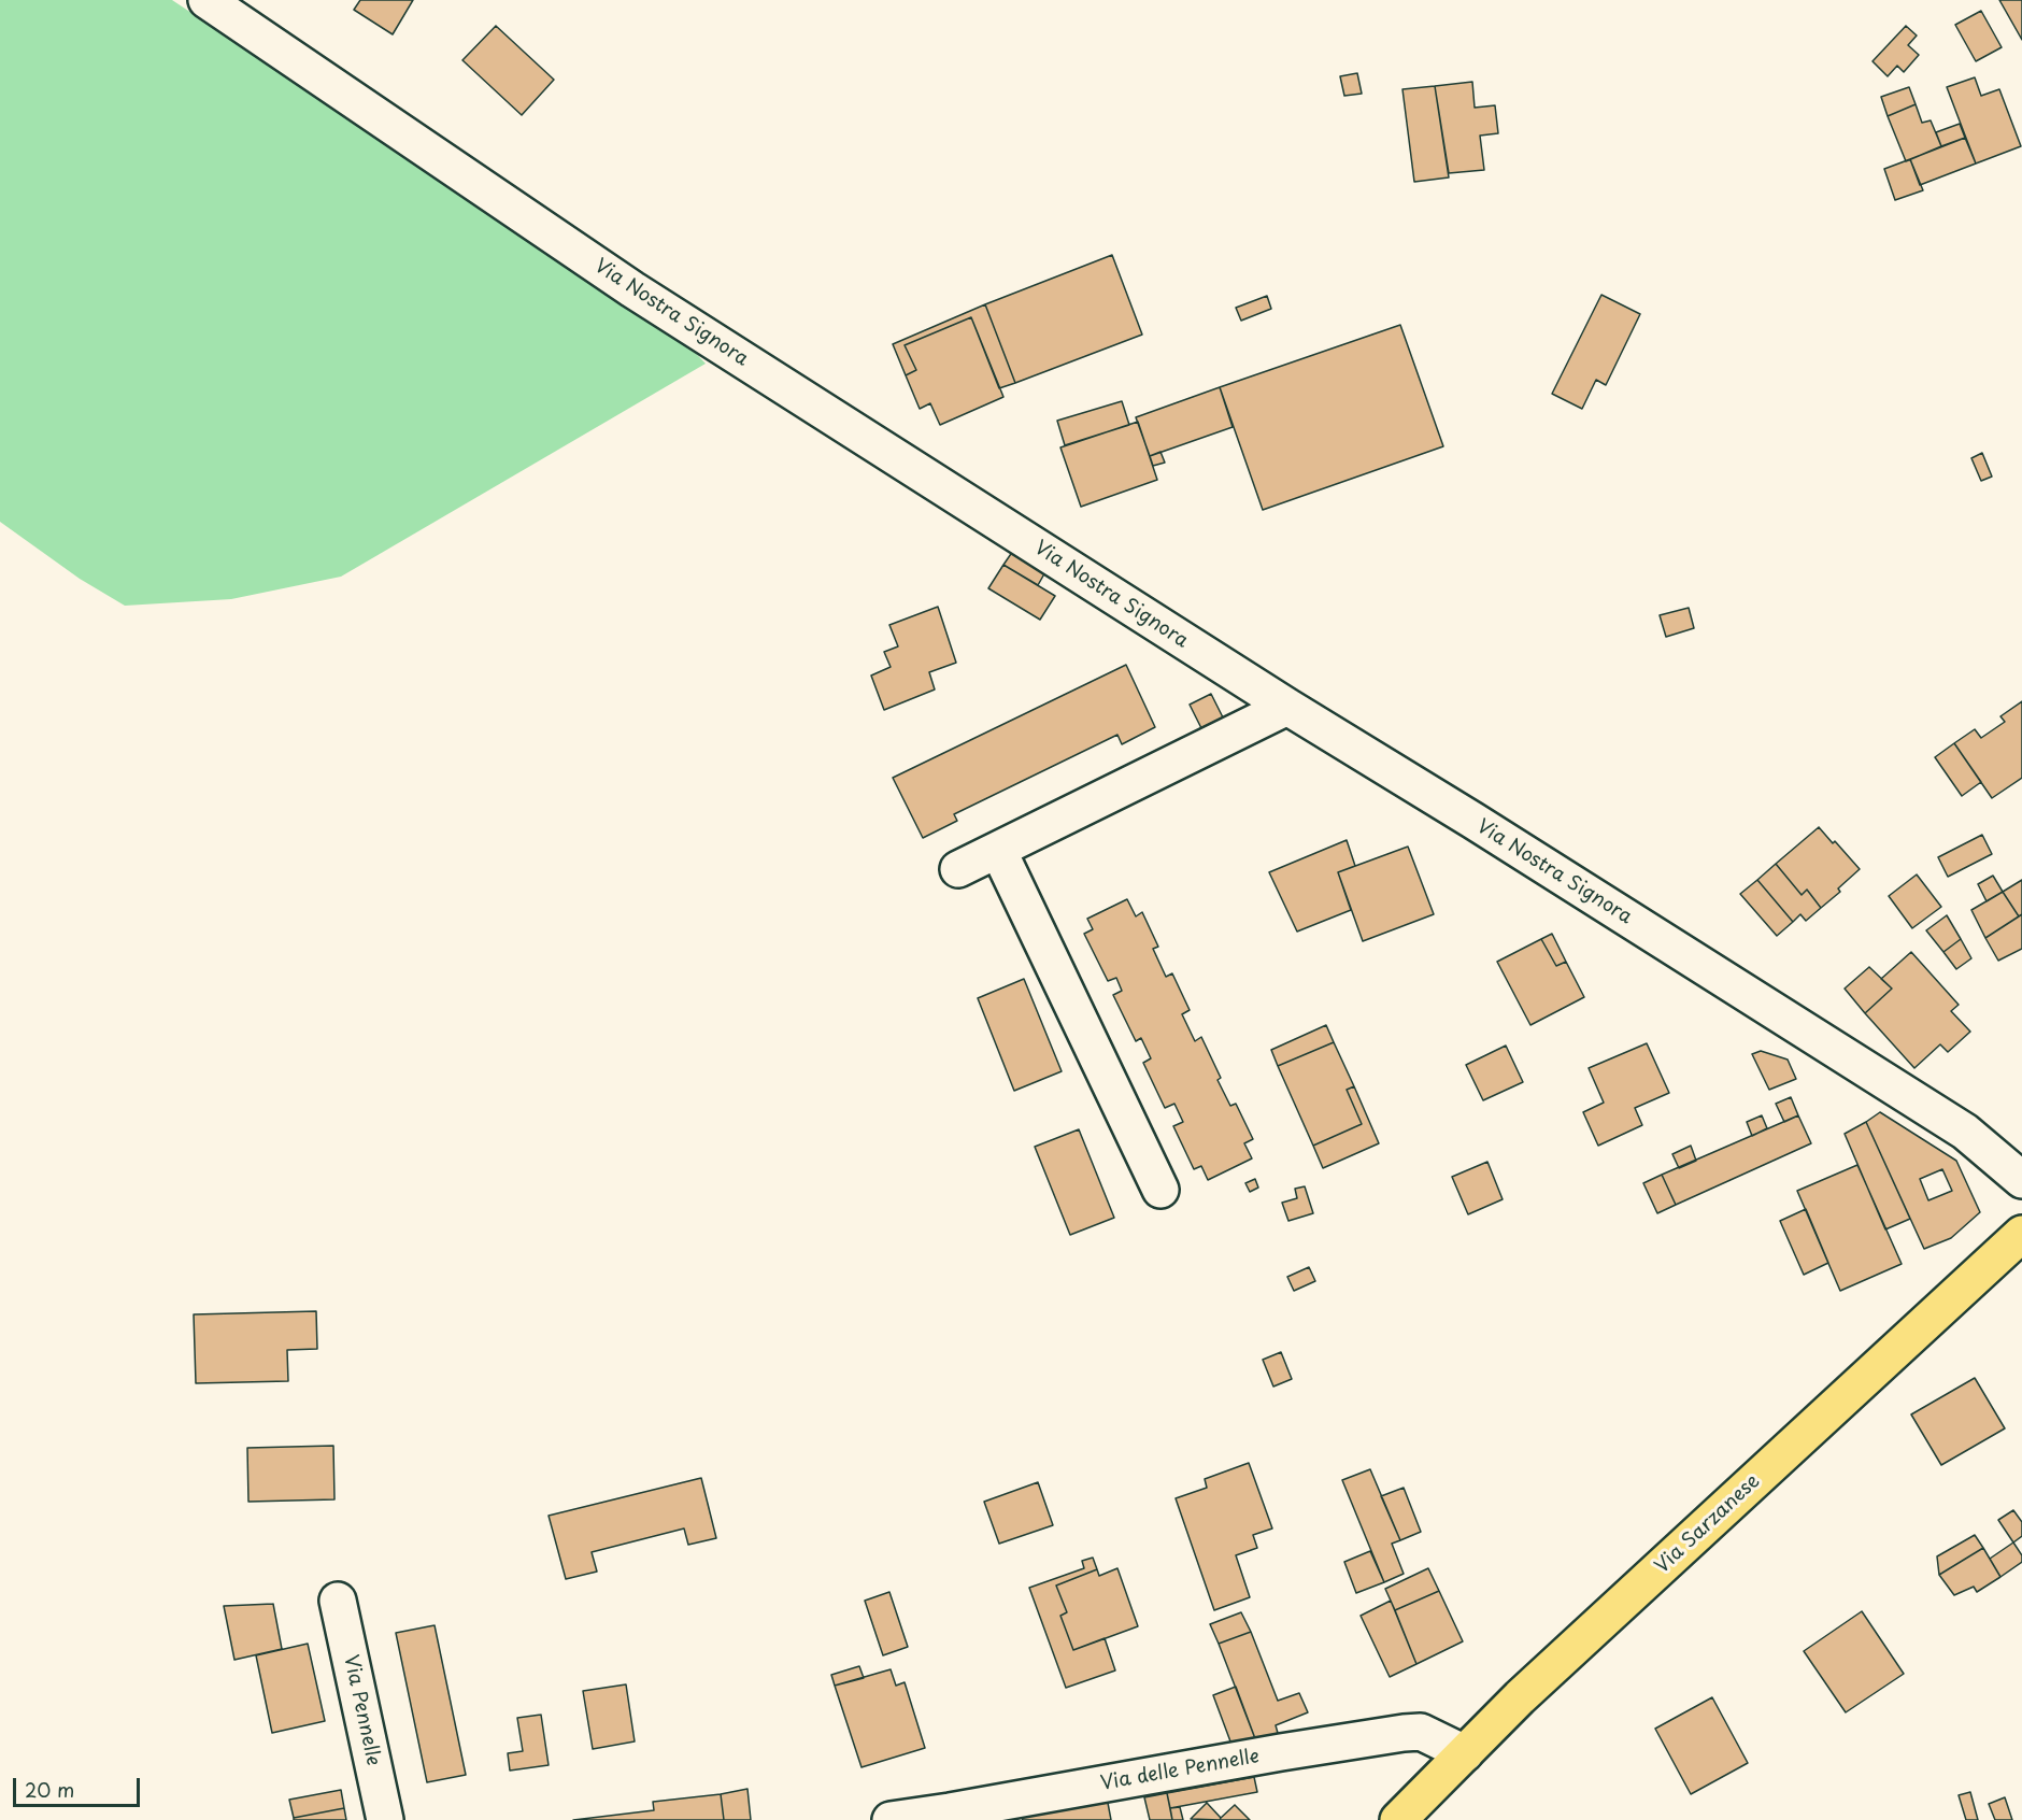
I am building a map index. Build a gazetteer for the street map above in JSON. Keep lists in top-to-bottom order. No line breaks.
{"streets":{"main road":["Via Sarzanese"],"street":["Via Nostra Signora","Via Pennelle","Via delle Pennelle"]},"crossings":[["Via Sarzanese","Via delle Pennelle"]],"scale_bar":"20 m"}
